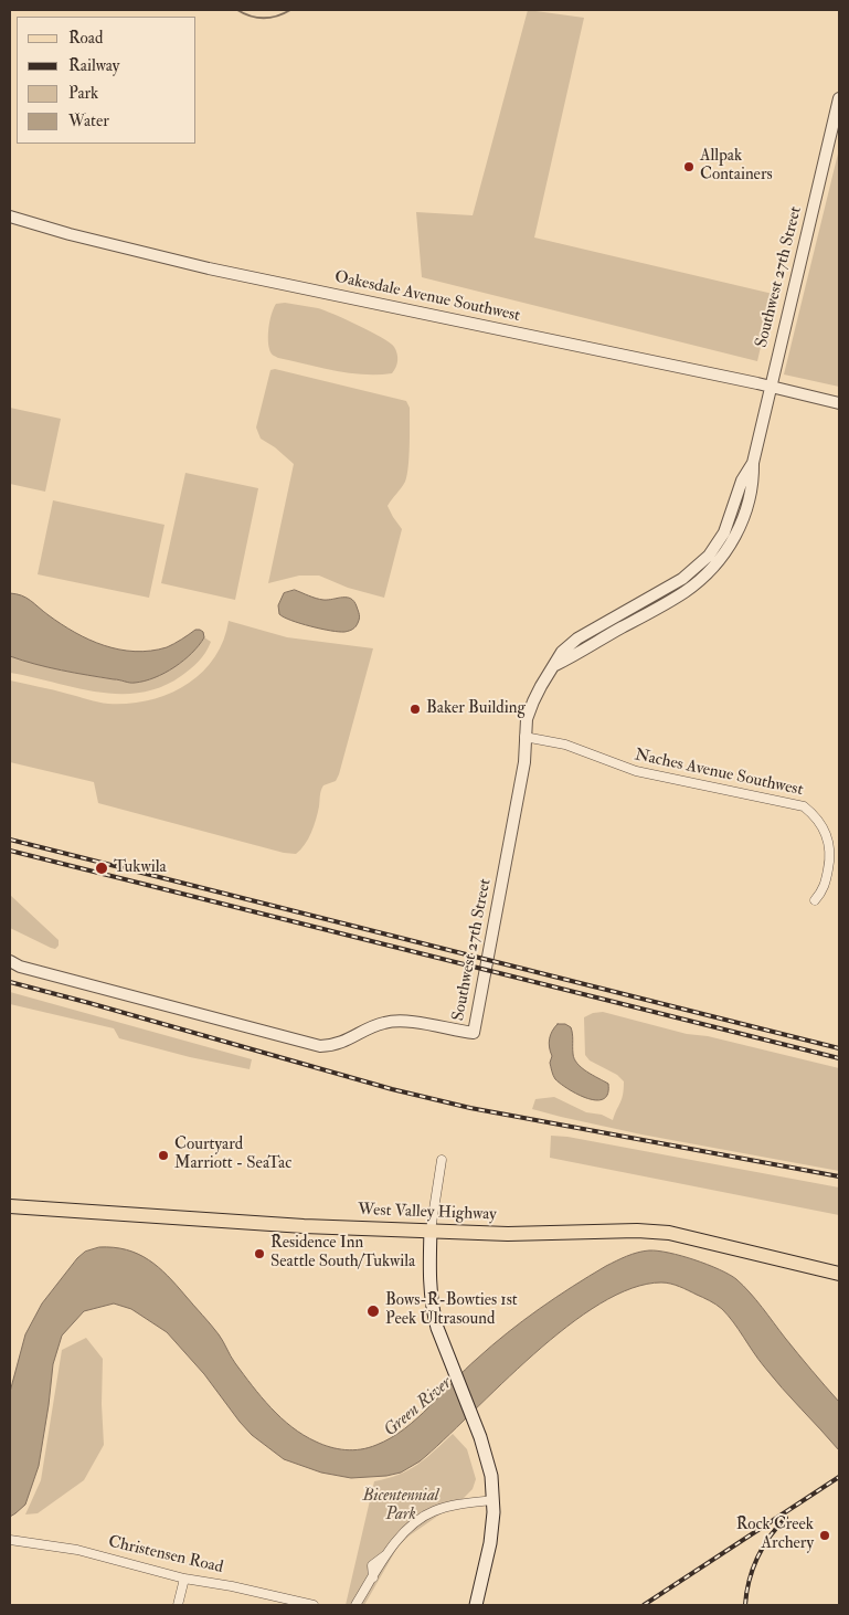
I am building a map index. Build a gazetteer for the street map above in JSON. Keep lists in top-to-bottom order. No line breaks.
{"streets":{"main road":["West Valley Highway"],"street":["Southwest 27th Street","Oakesdale Avenue Southwest","Naches Avenue Southwest","Christensen Road"]},"crossings":[["Southwest 27th Street","Oakesdale Avenue Southwest"],["Southwest 27th Street","Naches Avenue Southwest"]],"water":["Green River"],"parks":["Bicentennial Park"],"places":["Allpak Containers","Baker Building","Tukwila","Courtyard Marriott - SeaTac","Residence Inn Seattle South/Tukwila","Bows-R-Bowties 1st Peek Ultrasound","Rock Creek Archery"],"legend":["Road","Railway","Park","Water"]}
